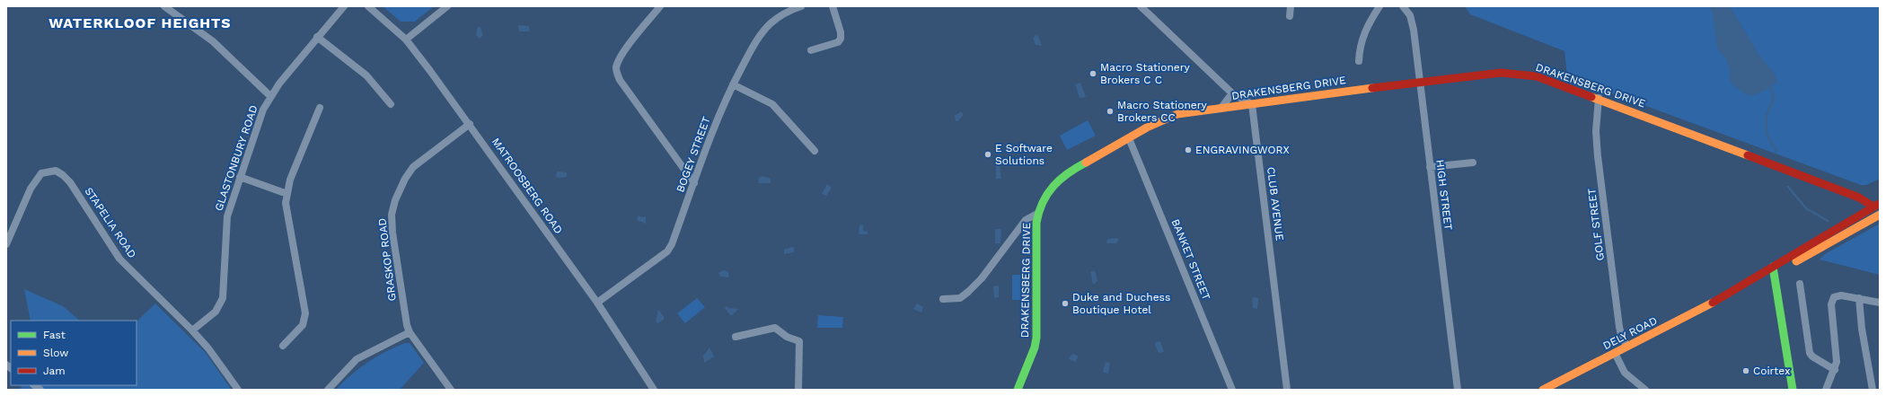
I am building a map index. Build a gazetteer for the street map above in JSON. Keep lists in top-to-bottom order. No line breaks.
{"streets":{"street":["DRAKENSBERG DRIVE","BOGEY STREET","GLASTONBURY ROAD","MATROOSBERG ROAD","HIGH STREET","CLUB AVENUE","STAPELIA ROAD","GOLF STREET","GRASKOP ROAD","BANKET STREET","DELY ROAD"]},"crossings":[["DRAKENSBERG DRIVE","HIGH STREET"],["DRAKENSBERG DRIVE","CLUB AVENUE"],["DRAKENSBERG DRIVE","GOLF STREET"],["DRAKENSBERG DRIVE","BANKET STREET"],["DRAKENSBERG DRIVE","DELY ROAD"],["BOGEY STREET","MATROOSBERG ROAD"],["GLASTONBURY ROAD","STAPELIA ROAD"],["MATROOSBERG ROAD","GRASKOP ROAD"],["GOLF STREET","DELY ROAD"]],"districts":["WATERKLOOF HEIGHTS"],"places":["Macro Stationery Brokers C C","Macro Stationery Brokers CC","ENGRAVINGWORX","E Software Solutions","Duke and Duchess Boutique Hotel","Coirtex"],"legend":["Fast","Slow","Jam"]}
